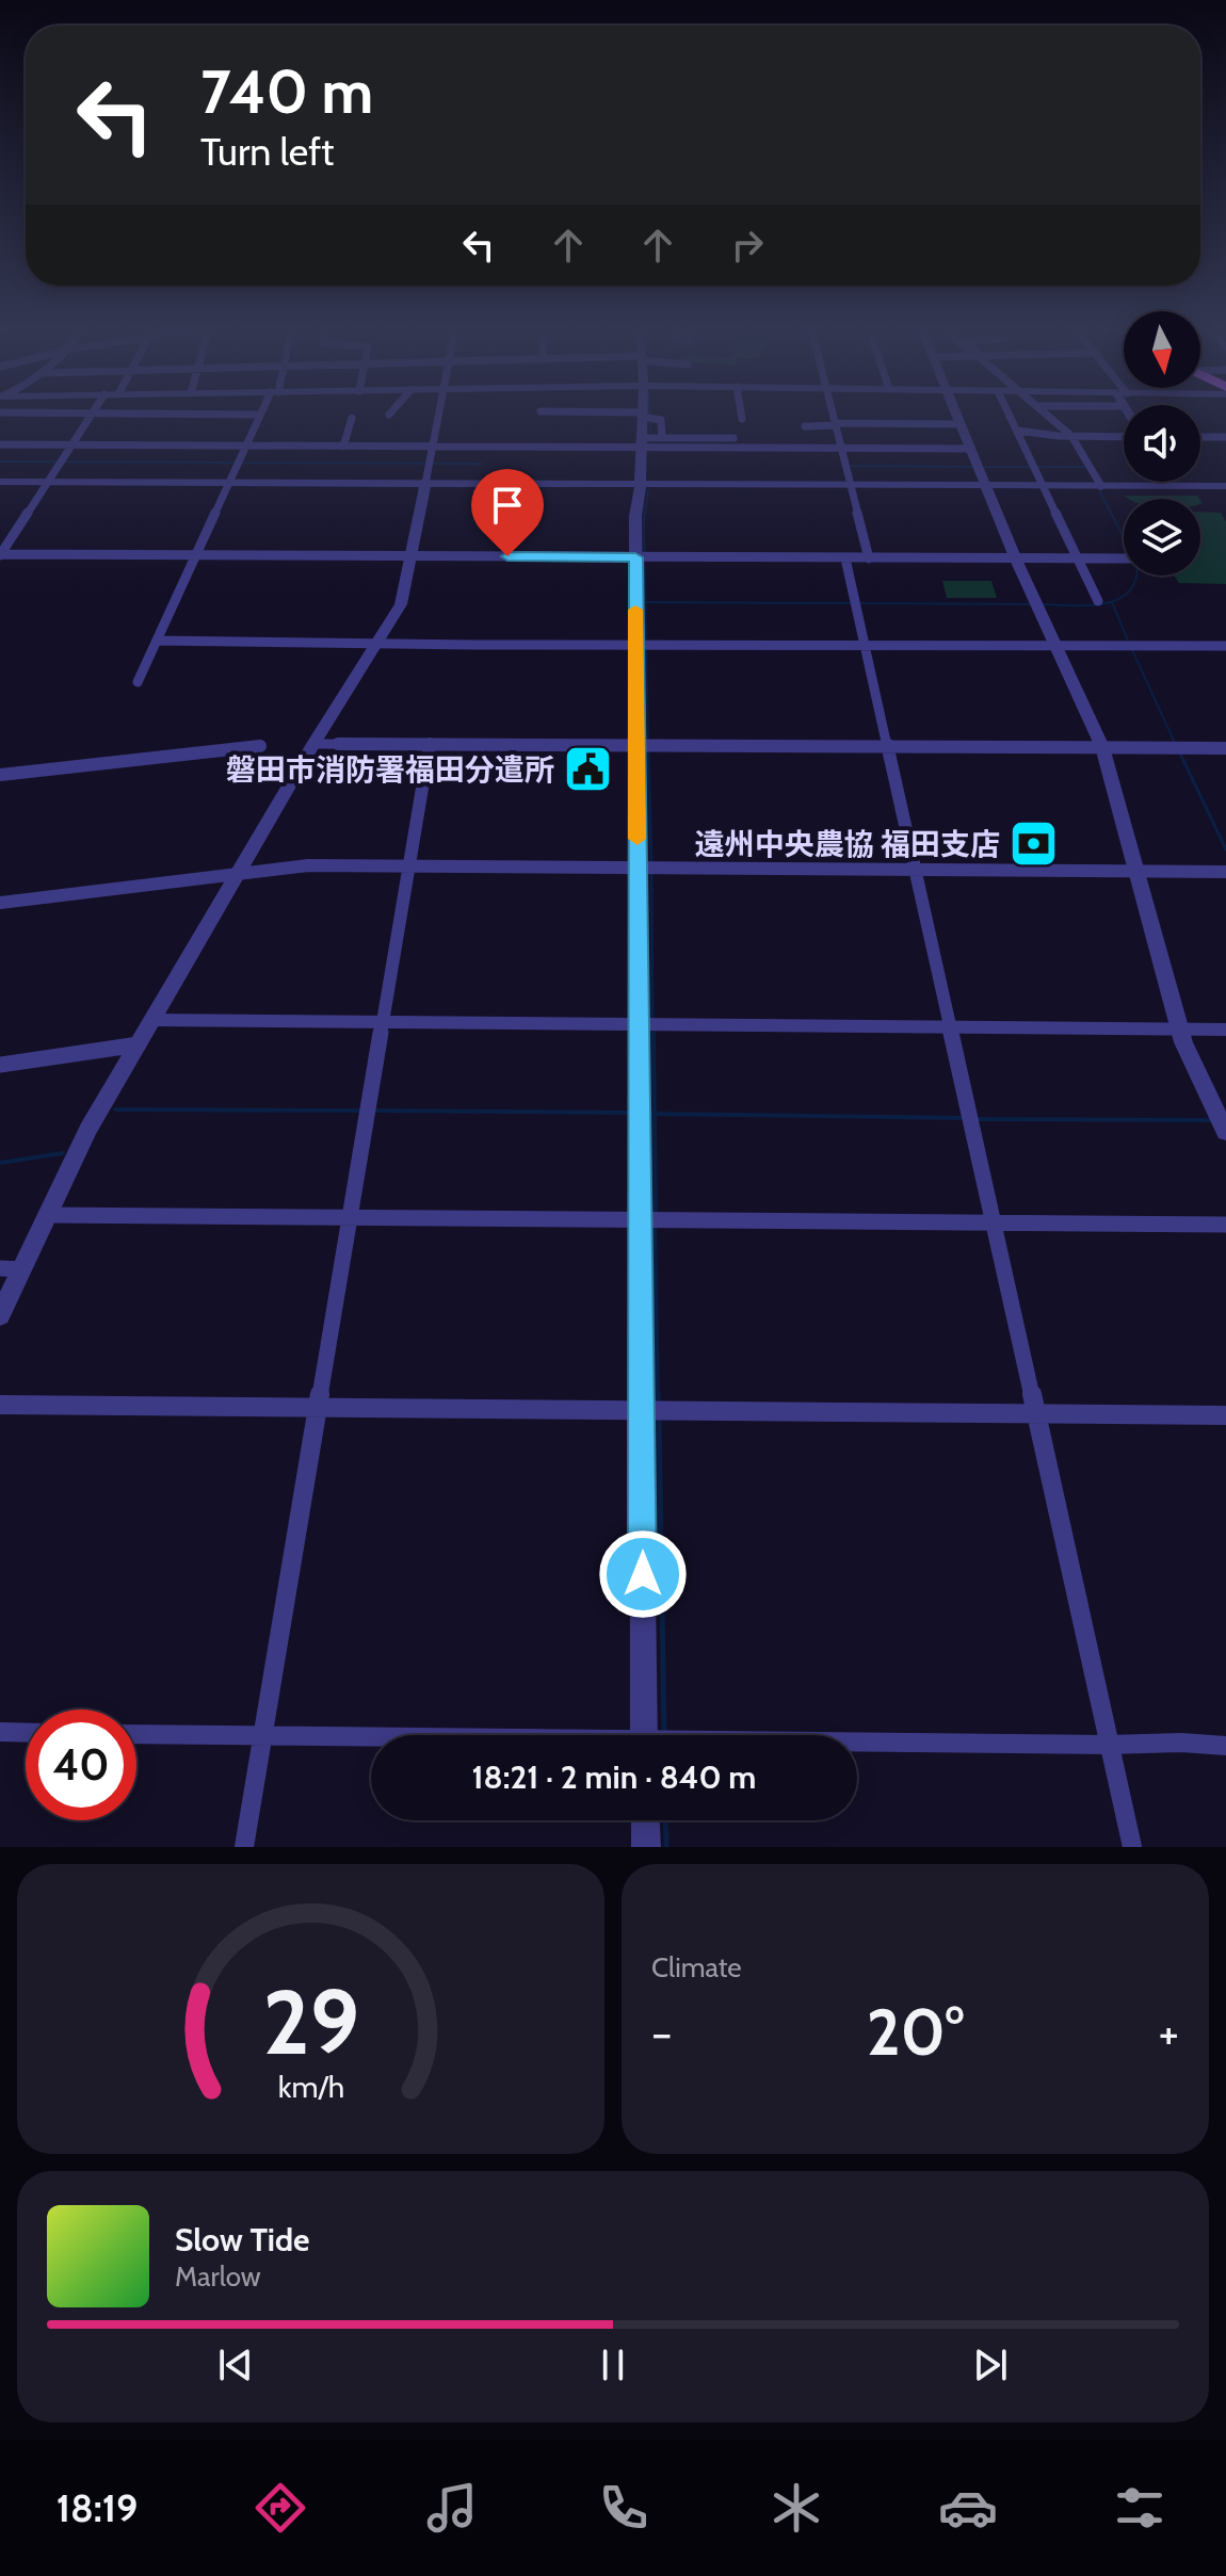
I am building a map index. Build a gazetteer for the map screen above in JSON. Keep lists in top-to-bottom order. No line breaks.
{"places":{"public building":["磐田市消防署福田分遣所"],"bank":["遠州中央農協 福田支店"]},"north":"bottom","page":{"turn":["740 m","Turn left"],"limit":"40","trip":"18:21 · 2 min · 840 m","tile":"Climate","heat":["−","20°","+"],"song":["Slow Tide","Marlow"],"tabs":"18:19","gauge":["29","km/h"]}}
